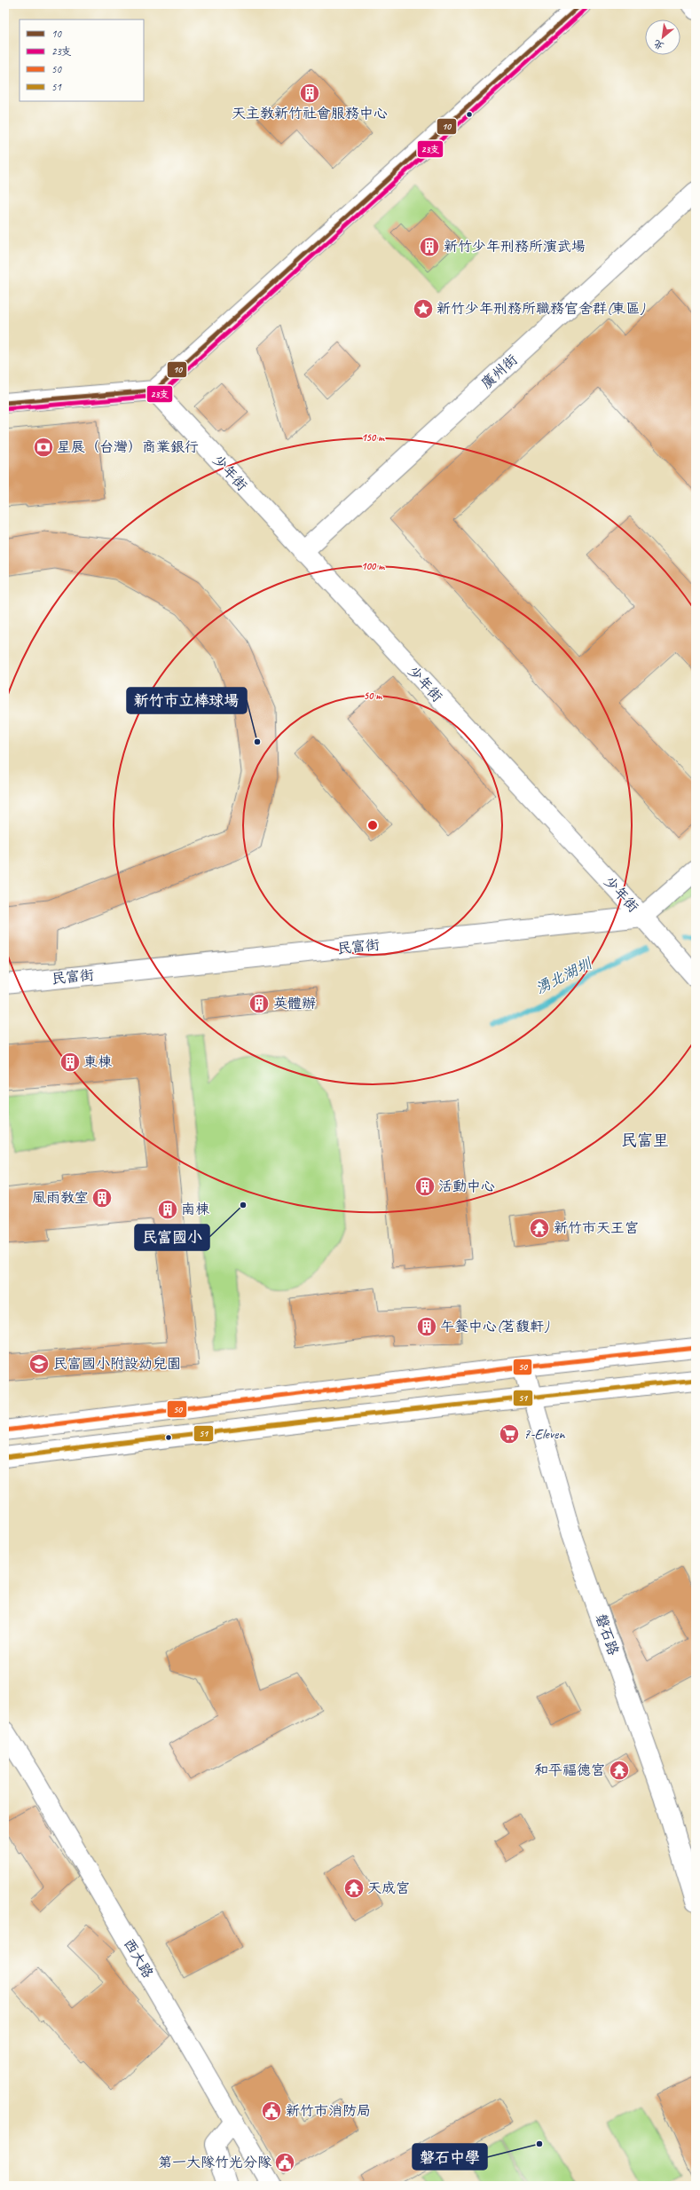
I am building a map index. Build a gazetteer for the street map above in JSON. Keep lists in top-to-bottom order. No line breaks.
{"streets":{"street":["廣州街","少年街","民富街","磐石路","西大路"]},"crossings":[["廣州街","少年街"],["少年街","民富街"]],"districts":["民富里"],"water":["湧北湖圳"],"places":{"building":["天主教新竹社會服務中心","新竹少年刑務所演武場","英體辦","東棟","活動中心","風雨教室","南棟","午餐中心(茗馥軒)"],"place":["新竹少年刑務所職務官舍群(東區)"],"bank":["星展（台灣）商業銀行"],"other":["新竹市立棒球場","民富國小","磐石中學"],"temple":["新竹市天王宮","和平福德宮","天成宮"],"school or university":["民富國小附設幼兒園"],"supermarket":["7-Eleven"],"public building":["新竹市消防局","第一大隊竹光分隊"]},"lines":["transit line 10","transit line 23支","transit line 50","transit line 51"],"legend":["10","23支","50","51"],"north":"bottom left","rings":["150 m","100 m","50 m"]}
